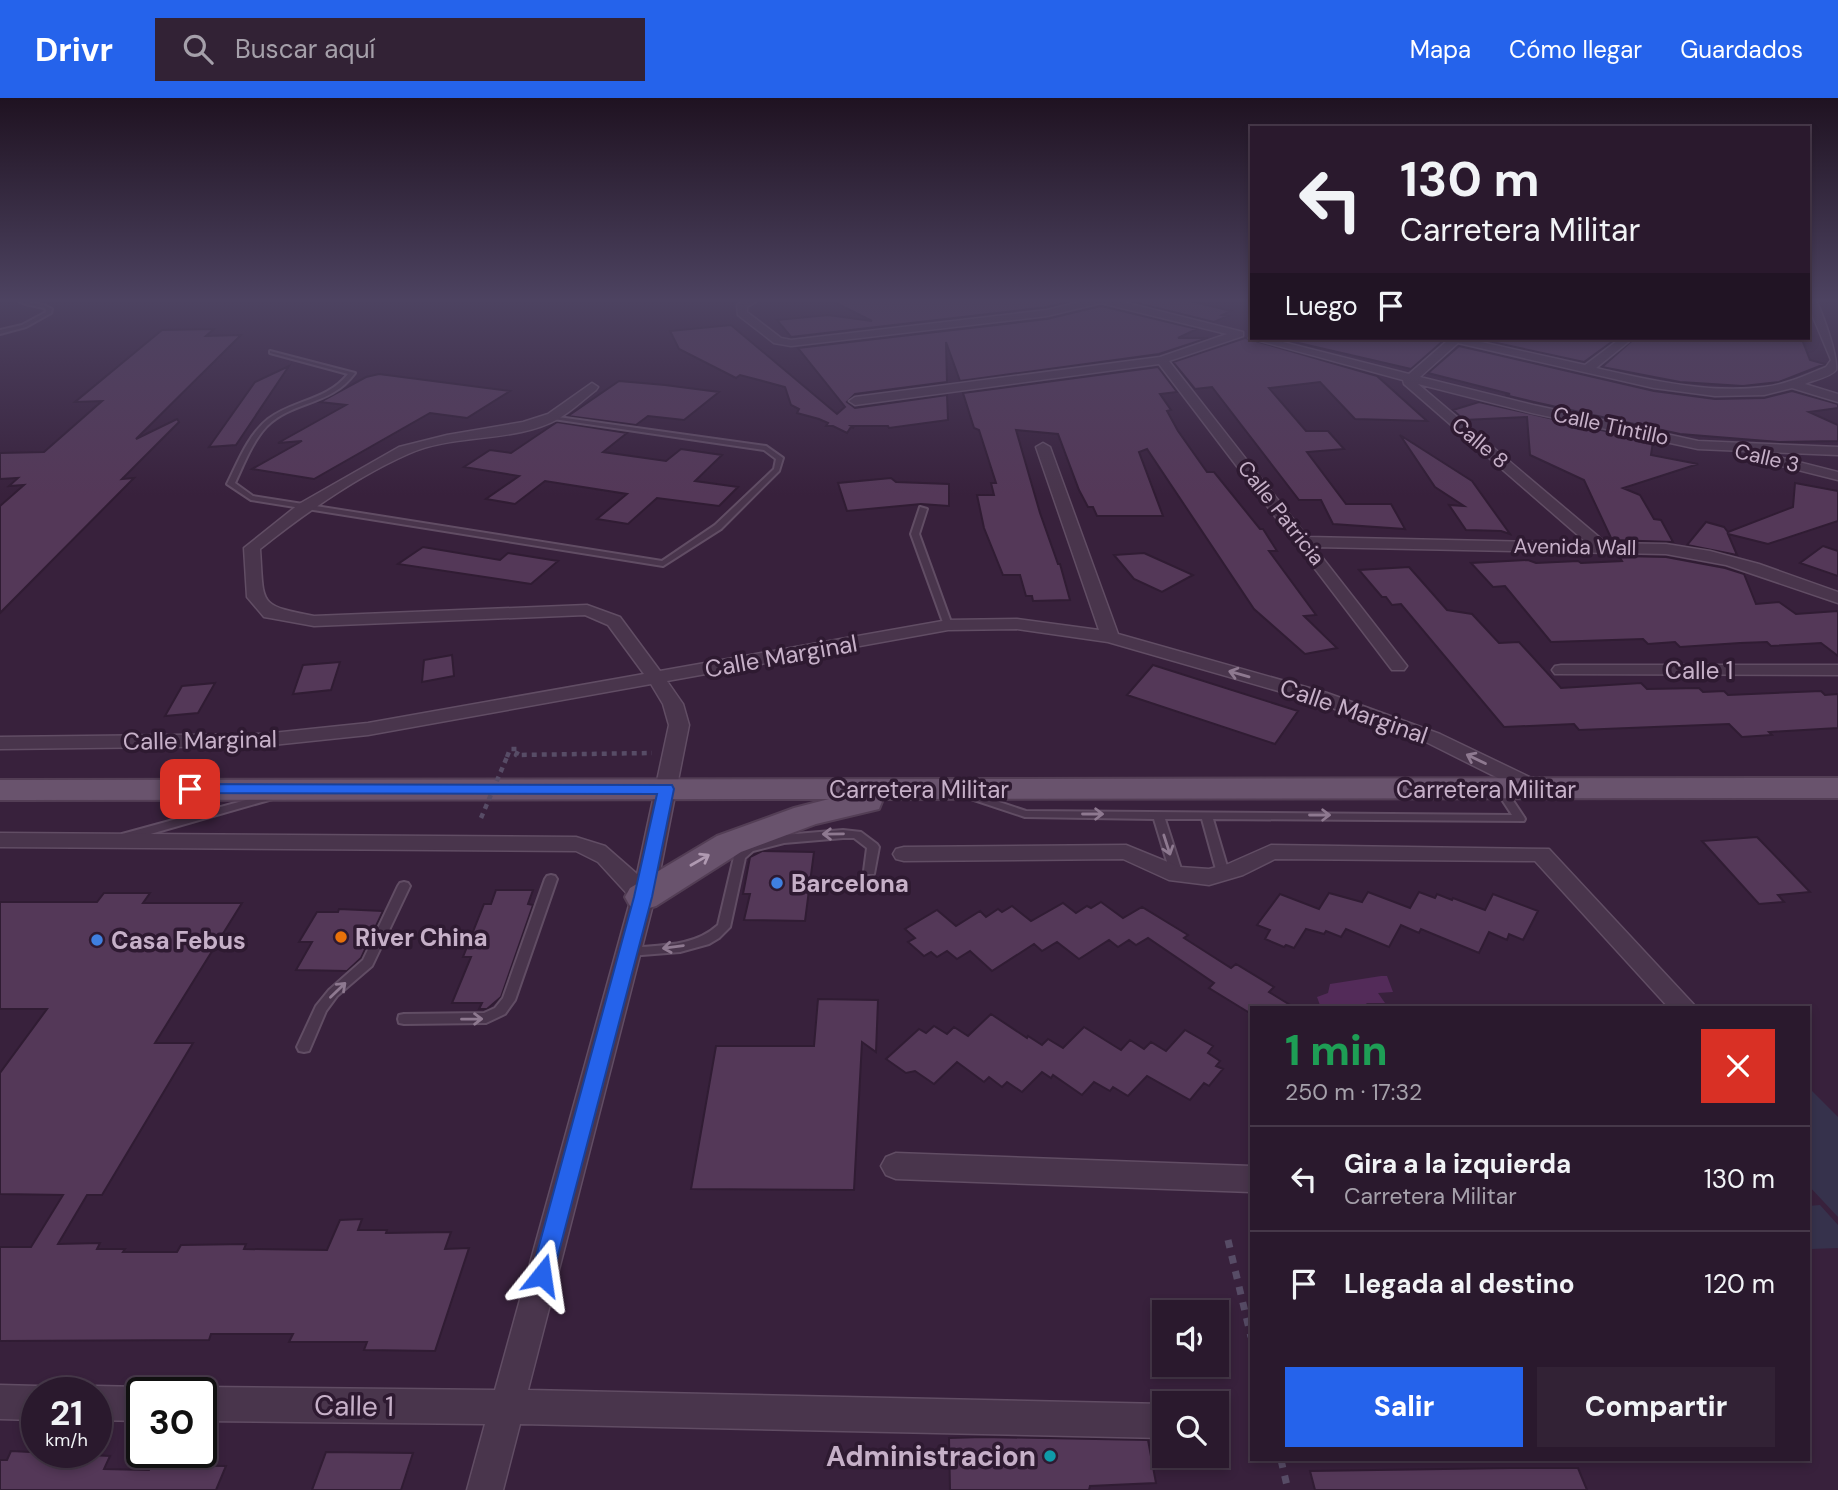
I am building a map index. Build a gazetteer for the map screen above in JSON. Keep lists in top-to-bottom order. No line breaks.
{"streets":{"main road":["Carretera Militar"],"street":["Calle Tintillo","Calle 8","Calle 3","Calle Patricia","Avenida Wall","Calle Marginal","Calle 1"]},"crossings":[["Calle Tintillo","Calle 8"],["Calle Tintillo","Calle 3"],["Calle 8","Avenida Wall"],["Calle Patricia","Avenida Wall"],["Calle Marginal","Carretera Militar"]],"places":["Barcelona","River China","Casa Febus","Administracion"],"page":{"header":"Drivr","search":"Buscar aquí","nav":["Mapa","Cómo llegar","Guardados"],"turn":["130 m","Carretera Militar"],"then":"Luego","heading":["1 min","250 m · 17:32"],"list":[{"name":"Gira a la izquierda","note":"Carretera Militar","value":"130 m"},{"name":"Llegada al destino","value":"120 m"}],"buttons":["Salir","Compartir"],"speed":"21 km/h","limit":"30"}}
